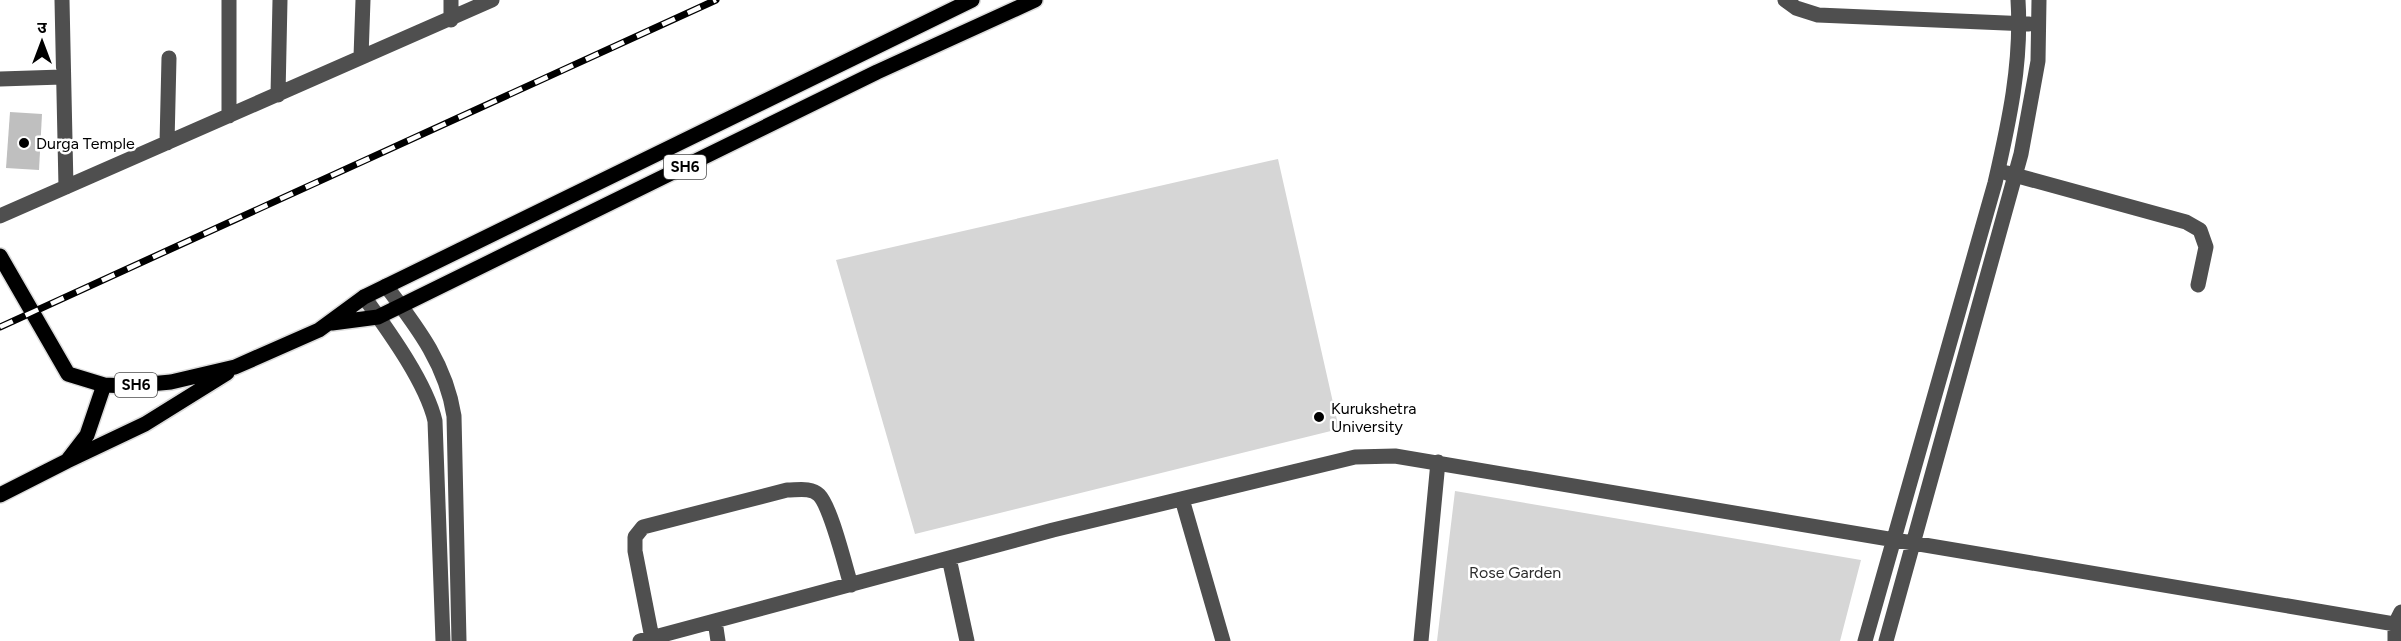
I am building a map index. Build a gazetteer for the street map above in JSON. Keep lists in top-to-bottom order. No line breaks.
{"streets":{"main road":["SH6"]},"parks":["Rose Garden"],"places":["Durga Temple","Kurukshetra University"],"north":"top"}
